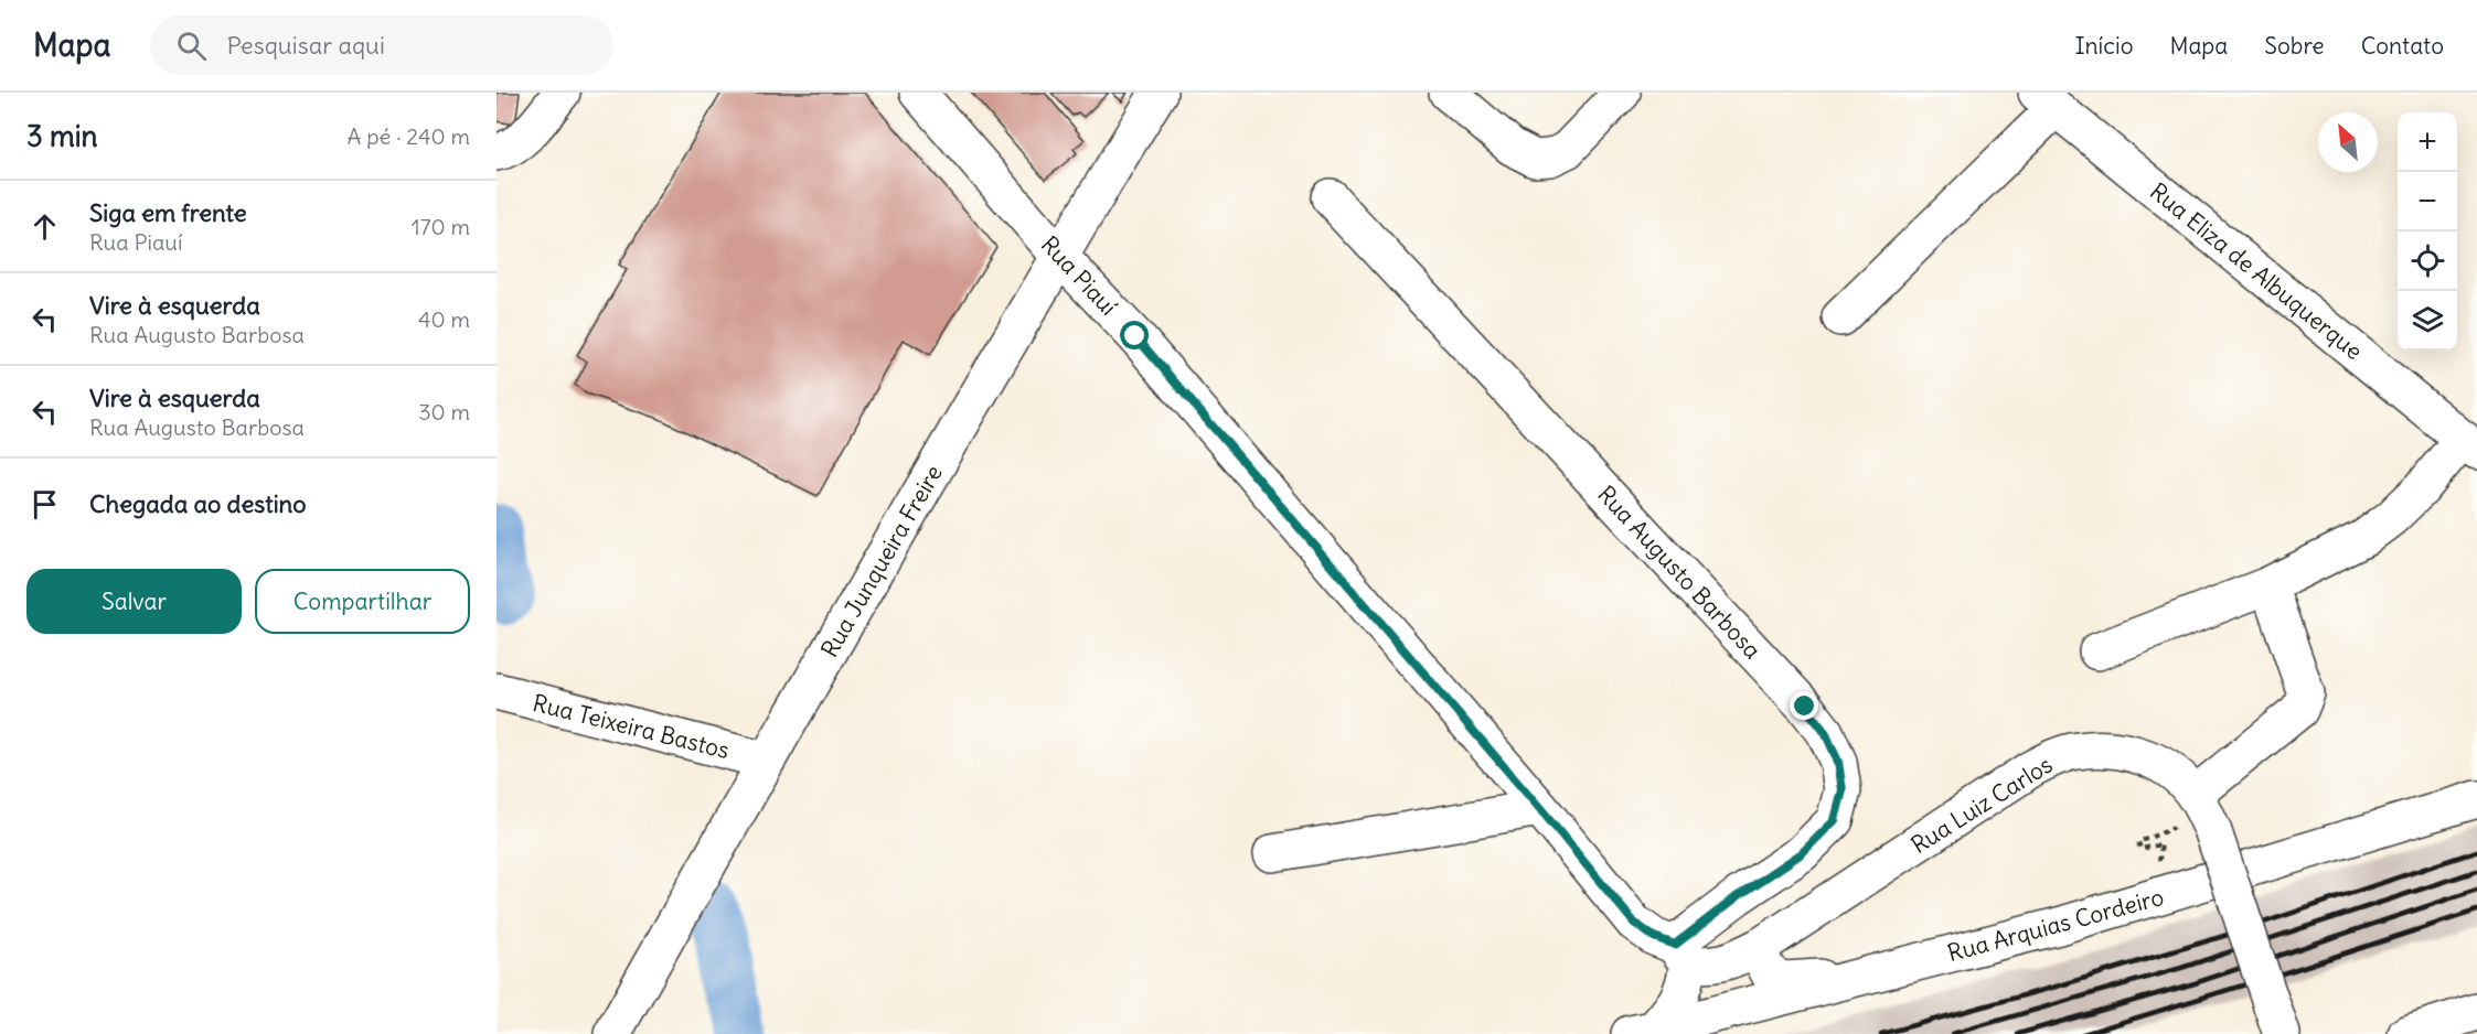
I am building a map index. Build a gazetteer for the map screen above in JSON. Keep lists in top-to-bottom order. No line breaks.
{"streets":{"street":["Rua Eliza de Albuquerque","Rua Piauí","Rua Junqueira Freire","Rua Augusto Barbosa","Rua Teixeira Bastos","Rua Luiz Carlos","Rua Arquias Cordeiro"]},"crossings":[["Rua Piauí","Rua Junqueira Freire"],["Rua Piauí","Rua Augusto Barbosa"],["Rua Piauí","Rua Luiz Carlos"],["Rua Junqueira Freire","Rua Teixeira Bastos"],["Rua Augusto Barbosa","Rua Luiz Carlos"]],"north":"top left","page":{"header":"Mapa","search":"Pesquisar aqui","nav":["Início","Mapa","Sobre","Contato"],"heading":["3 min","A pé · 240 m"],"map_buttons":["+","−"],"list":[["Siga em frente","Rua Piauí","170 m"],["Vire à esquerda","Rua Augusto Barbosa","40 m"],["Vire à esquerda","Rua Augusto Barbosa","30 m"],"Chegada ao destino"],"buttons":["Salvar","Compartilhar"]}}
